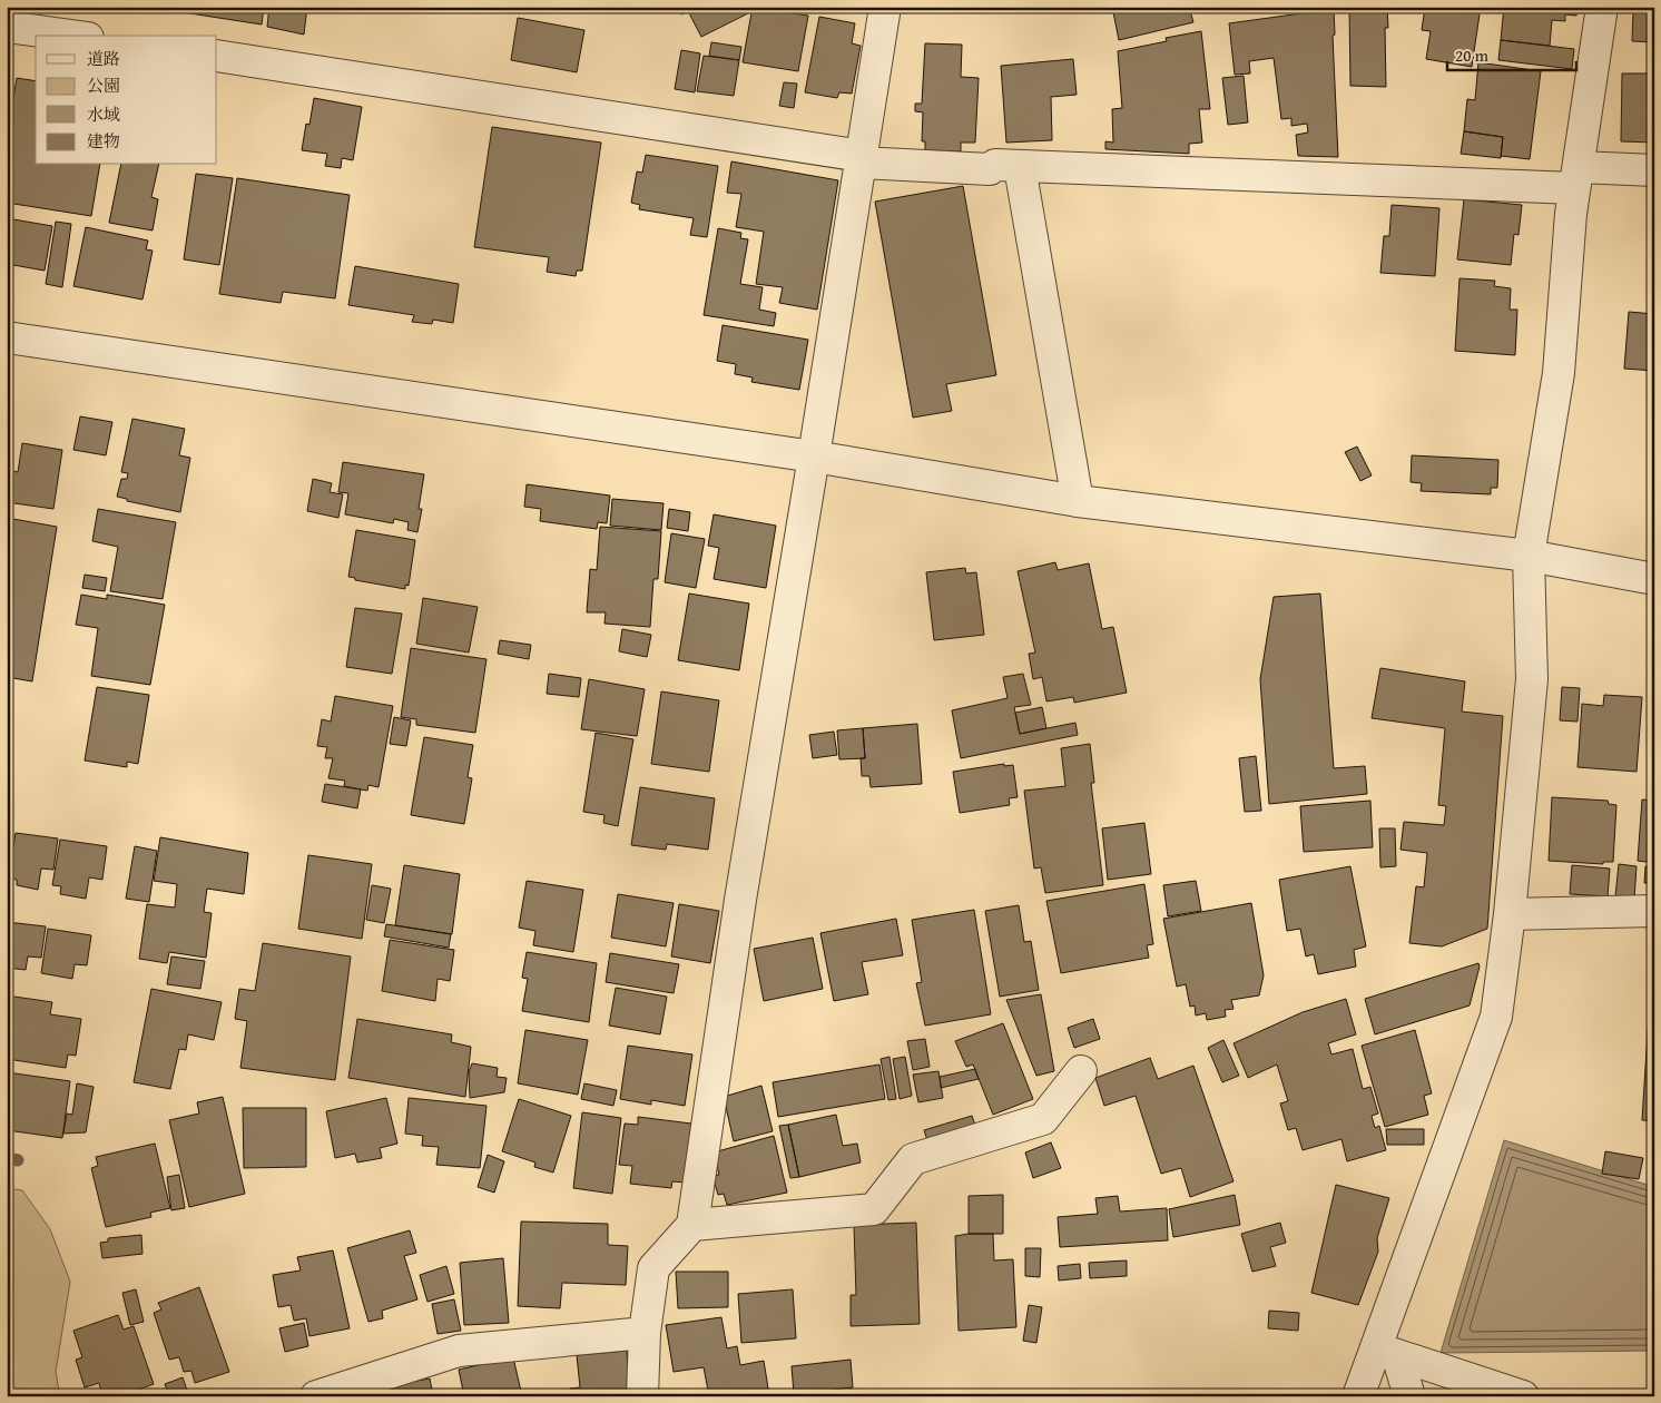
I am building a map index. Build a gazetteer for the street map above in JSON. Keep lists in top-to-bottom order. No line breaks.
{"legend":["道路","公園","水域","建物"],"scale_bar":"20 m"}
